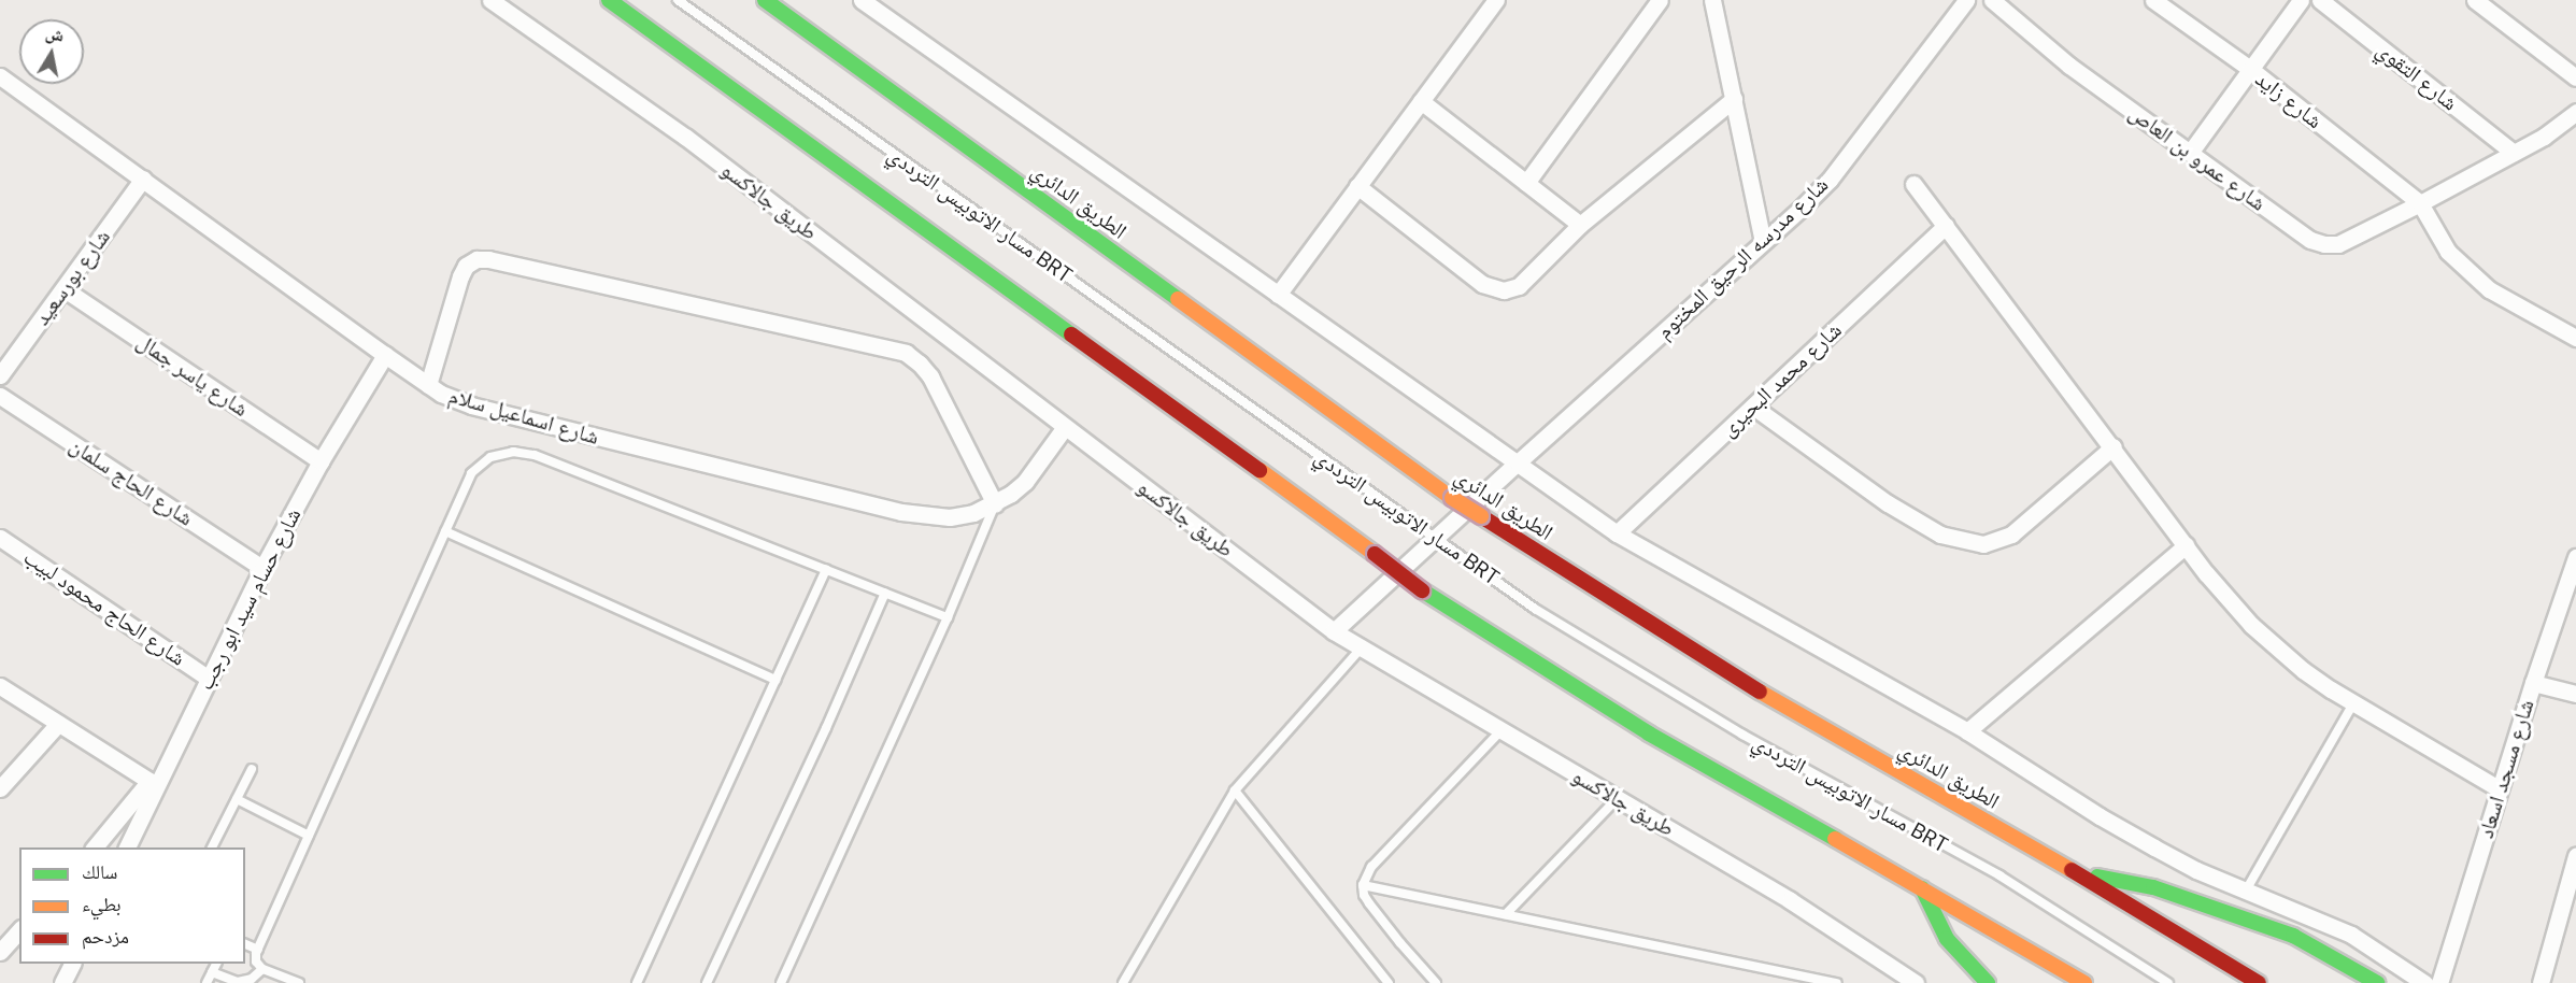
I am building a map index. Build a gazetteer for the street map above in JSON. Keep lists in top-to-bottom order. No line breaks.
{"streets":{"highway":["الطريق الدائري"],"street":["شارع التقوي","شارع زايد","شارع عمرو بن العاص","طريق جالاكسو","شارع مدرسه الرحيق المختوم","شارع بورسعيد","شارع ياسر جمال","شارع محمد البحيرى","شارع اسماعيل سلام","شارع الحاج سلمان","شارع حسام سيد ابو رجب","شارع الحاج محمود لبيب","شارع مسجد اسعاد"],"lane":["مسار الاتوبيس الترددي BRT"]},"crossings":[["شارع التقوي","شارع عمرو بن العاص"],["شارع زايد","شارع عمرو بن العاص"],["طريق جالاكسو","شارع مدرسه الرحيق المختوم"],["طريق جالاكسو","شارع اسماعيل سلام"],["شارع بورسعيد","شارع ياسر جمال"],["شارع بورسعيد","شارع اسماعيل سلام"],["شارع ياسر جمال","شارع حسام سيد ابو رجب"],["شارع اسماعيل سلام","شارع حسام سيد ابو رجب"],["شارع الحاج سلمان","شارع حسام سيد ابو رجب"],["شارع حسام سيد ابو رجب","شارع الحاج محمود لبيب"]],"legend":["سالك","بطيء","مزدحم"],"north":"top"}
